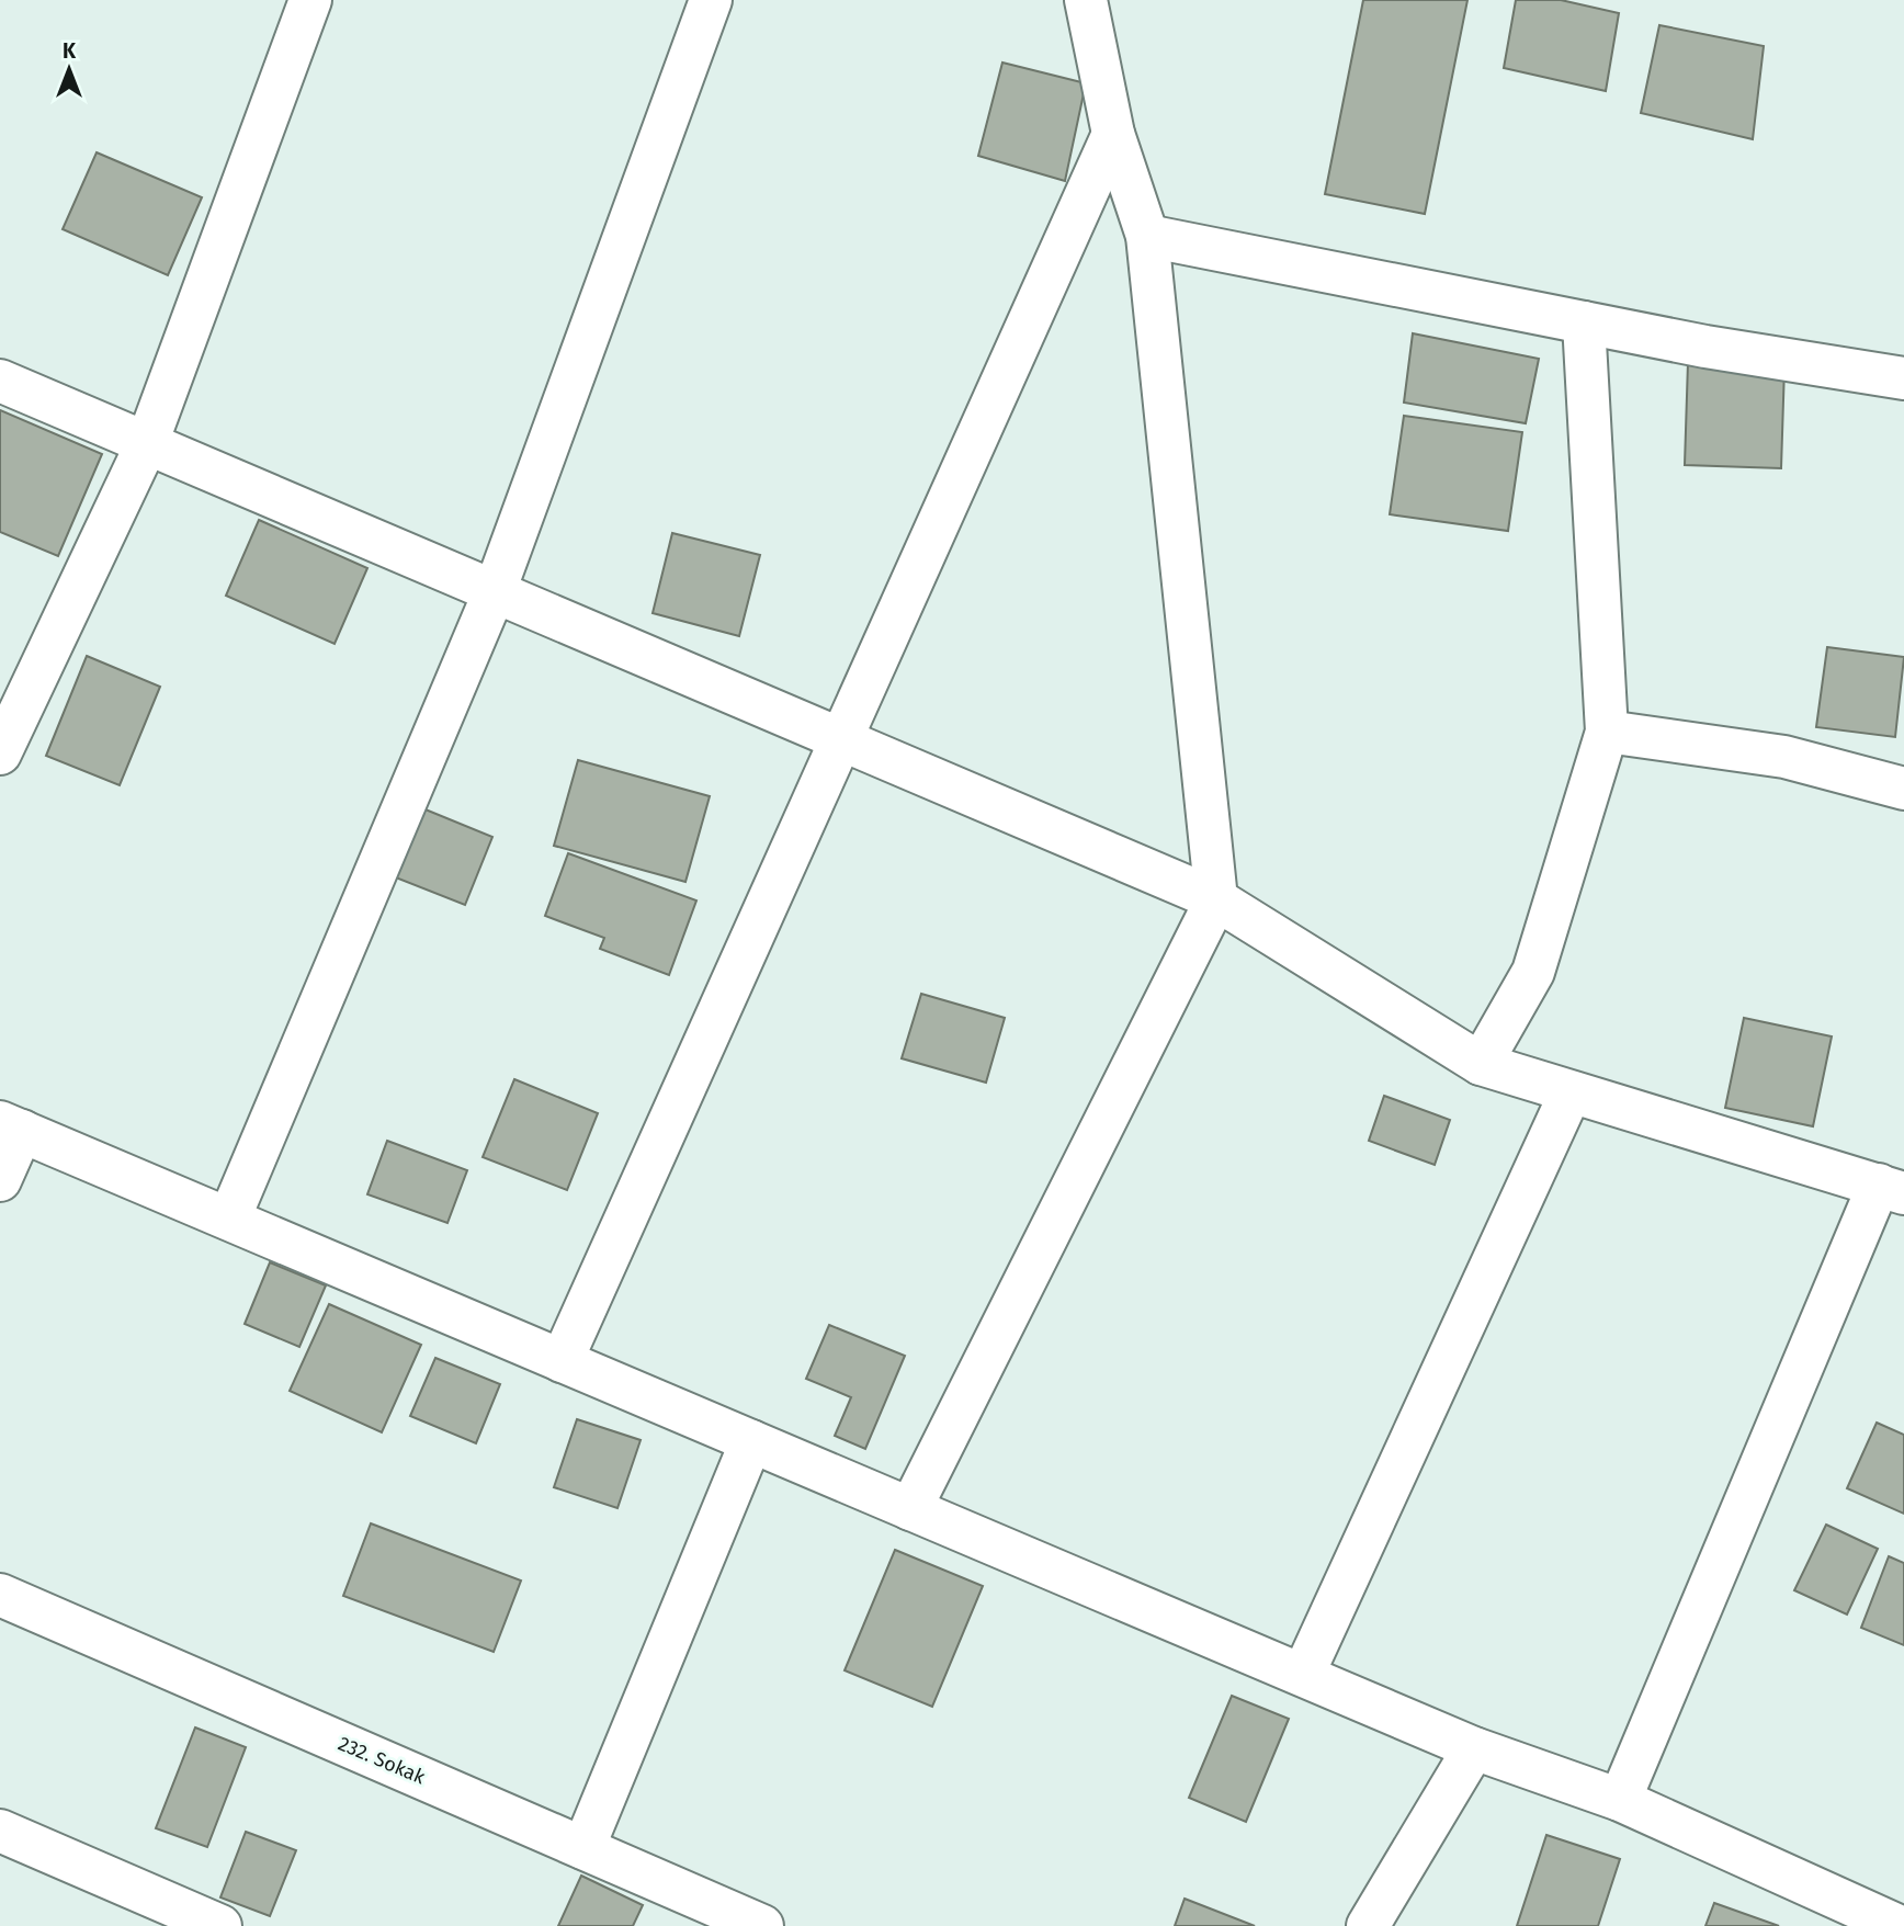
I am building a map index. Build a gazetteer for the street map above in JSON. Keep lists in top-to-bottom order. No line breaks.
{"streets":{"street":["232. Sokak"]},"north":"top"}
